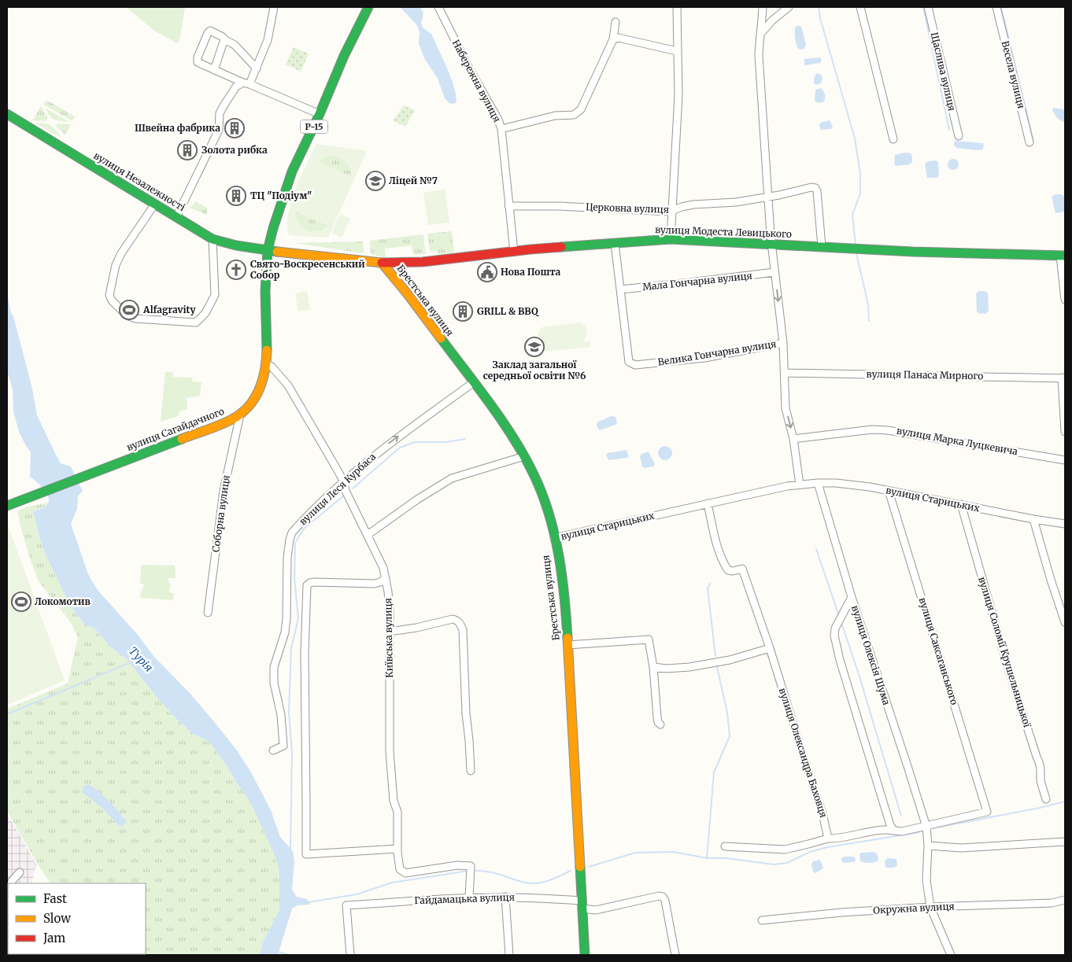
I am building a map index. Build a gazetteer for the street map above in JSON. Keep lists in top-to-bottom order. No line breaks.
{"streets":{"main road":["Р-15","вулиця Незалежності","вулиця Модеста Левицького","Брестська вулиця","вулиця Сагайдачного"],"street":["Щаслива вулиця","Весела вулиця","Набережна вулиця","Церковна вулиця","Мала Гончарна вулиця","Велика Гончарна вулиця","вулиця Панаса Мирного","вулиця Марка Луцкевича","вулиця Леся Курбаса","вулиця Старицьких","Соборна вулиця","Київська вулиця","вулиця Саксаганського","вулиця Соломії Крушельницької","вулиця Олексія Шума","вулиця Олександра Баховця","Гайдамацька вулиця","Окружна вулиця"]},"crossings":[["Набережна вулиця","Церковна вулиця"],["Набережна вулиця","вулиця Модеста Левицького"],["Р-15","вулиця Незалежності"],["Р-15","Брестська вулиця"],["Р-15","вулиця Сагайдачного"],["вулиця Незалежності","Брестська вулиця"],["вулиця Незалежності","вулиця Сагайдачного"],["Церковна вулиця","вулиця Модеста Левицького"],["вулиця Модеста Левицького","Брестська вулиця"],["вулиця Модеста Левицького","Велика Гончарна вулиця"],["Мала Гончарна вулиця","Велика Гончарна вулиця"],["Брестська вулиця","вулиця Сагайдачного"],["Брестська вулиця","вулиця Леся Курбаса"],["Брестська вулиця","вулиця Старицьких"],["Брестська вулиця","Гайдамацька вулиця"],["вулиця Сагайдачного","Соборна вулиця"],["вулиця Сагайдачного","Київська вулиця"],["вулиця Леся Курбаса","Київська вулиця"],["вулиця Старицьких","вулиця Саксаганського"],["вулиця Старицьких","вулиця Соломії Крушельницької"],["вулиця Старицьких","вулиця Олексія Шума"],["вулиця Старицьких","вулиця Олександра Баховця"],["Київська вулиця","Гайдамацька вулиця"],["вулиця Саксаганського","вулиця Олексія Шума"],["вулиця Олексія Шума","Окружна вулиця"]],"water":["Турія"],"places":{"building":["Швейна фабрика","Золота рибка","ТЦ \"Подіум\"","GRILL & BBQ"],"school or university":["Ліцей №7","Заклад загальної середньої освіти №6"],"church":["Свято-Воскресенський Собор"],"public building":["Нова Пошта"],"sports":["Alfagravity","Локомотив"]},"legend":["Fast","Slow","Jam"]}
